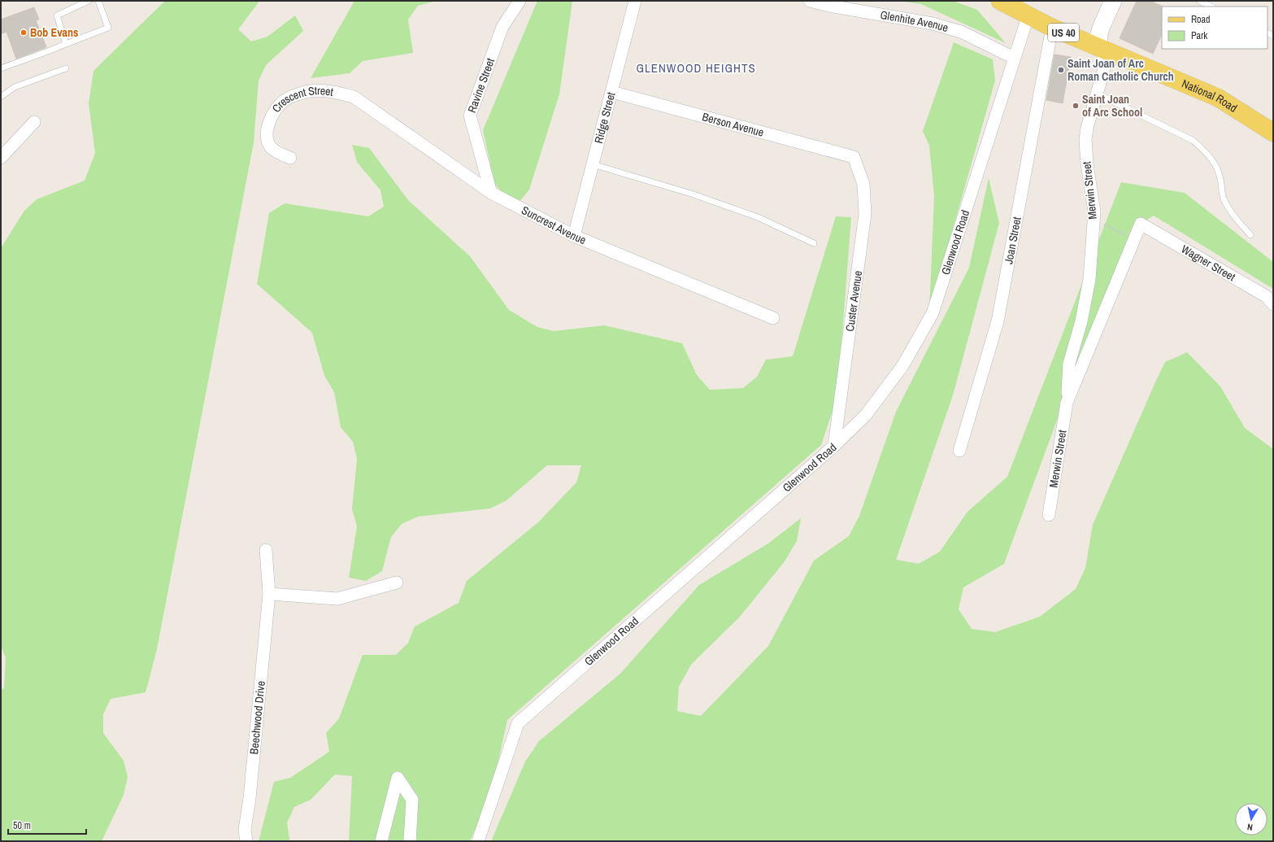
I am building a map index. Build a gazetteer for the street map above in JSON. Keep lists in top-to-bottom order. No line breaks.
{"streets":{"main road":["US 40","National Road"],"street":["Glenhite Avenue","Ravine Street","Crescent Street","Ridge Street","Berson Avenue","Merwin Street","Suncrest Avenue","Joan Street","Glenwood Road","Wagner Street","Custer Avenue","Beechwood Drive"]},"crossings":[["Glenhite Avenue","Glenwood Road"],["Ravine Street","Suncrest Avenue"],["National Road","Merwin Street"],["National Road","Joan Street"],["National Road","Glenwood Road"],["Crescent Street","Suncrest Avenue"],["Ridge Street","Berson Avenue"],["Ridge Street","Suncrest Avenue"],["Berson Avenue","Custer Avenue"],["Merwin Street","Wagner Street"],["Glenwood Road","Custer Avenue"]],"districts":["GLENWOOD HEIGHTS"],"places":["Bob Evans","Saint Joan of Arc Roman Catholic Church","Saint Joan of Arc School"],"legend":["Road","Park"],"scale_bar":"50 m","north":"bottom"}
